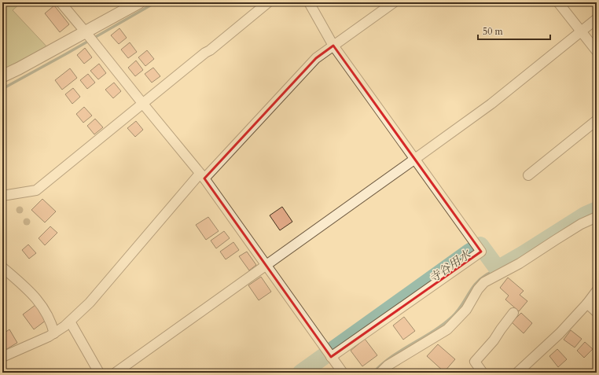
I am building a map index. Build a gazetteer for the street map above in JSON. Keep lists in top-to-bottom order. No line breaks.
{"water":["寺谷用水"],"scale_bar":"50 m"}
